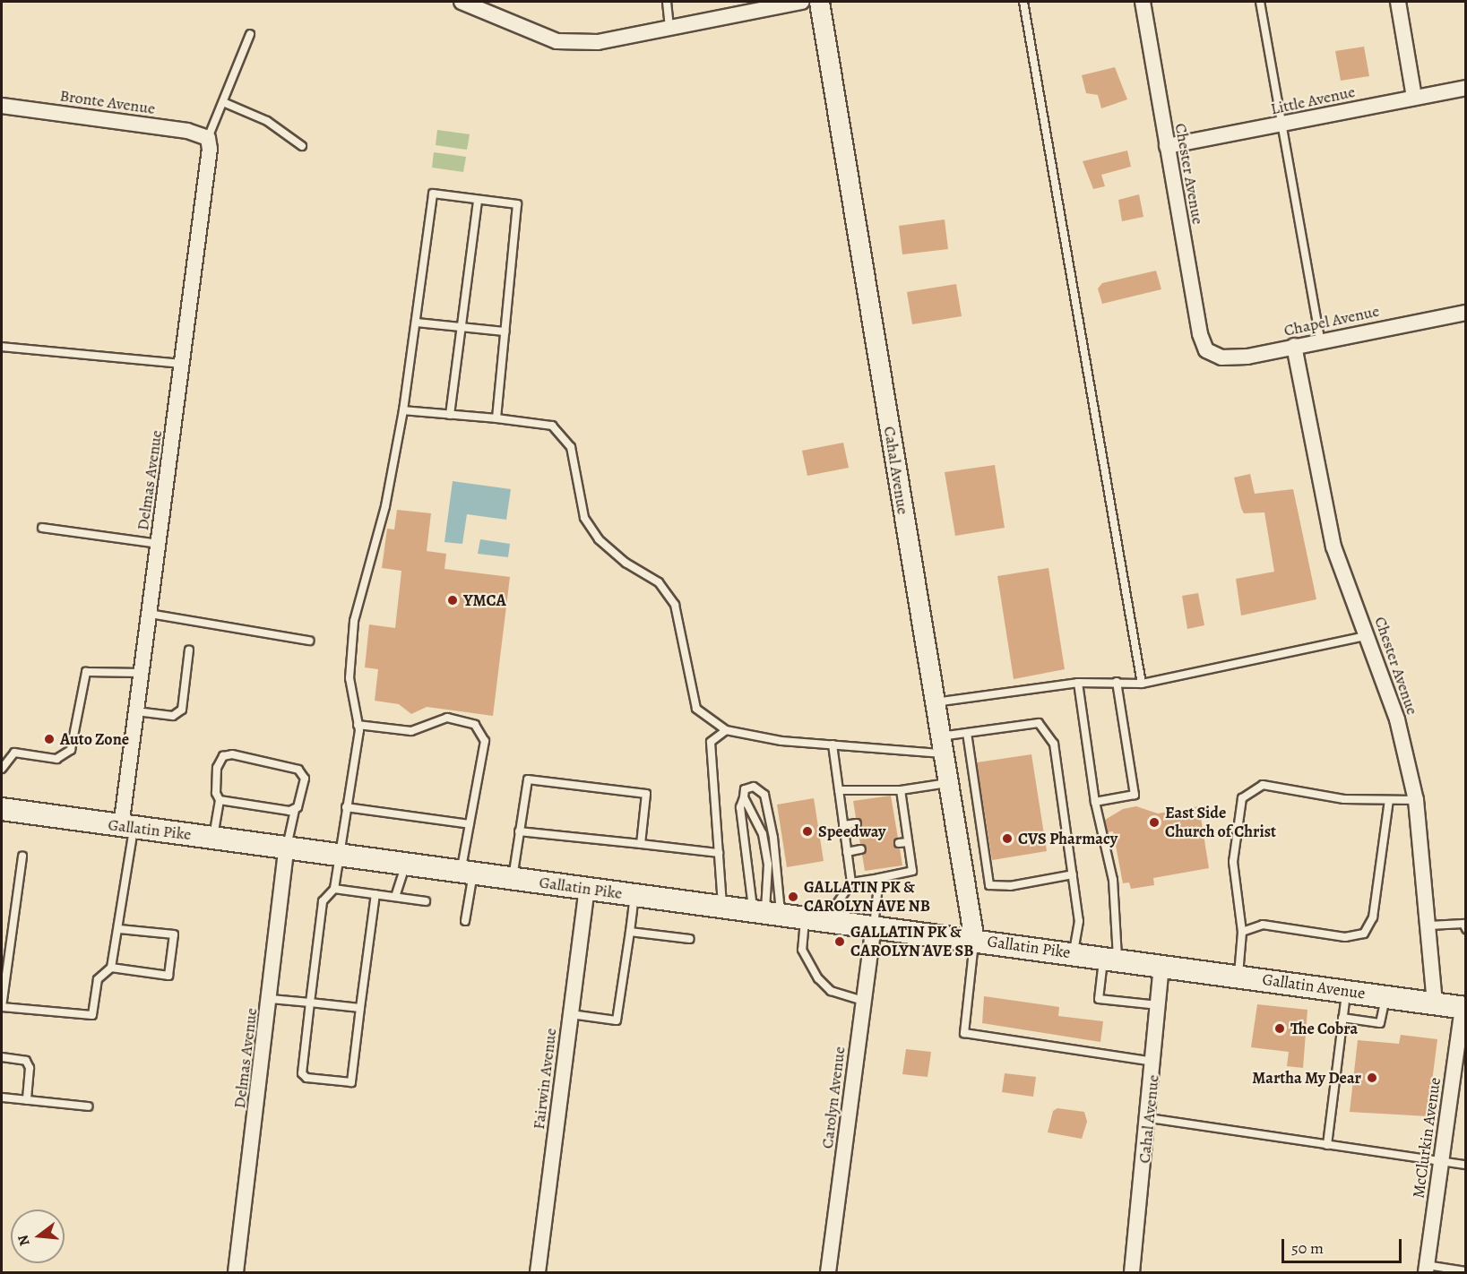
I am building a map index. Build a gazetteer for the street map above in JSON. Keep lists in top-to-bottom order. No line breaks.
{"streets":{"main road":["Gallatin Pike","Gallatin Avenue"],"street":["Little Avenue","Bronte Avenue","Chester Avenue","Chapel Avenue","Cahal Avenue","Delmas Avenue","Fairwin Avenue","Carolyn Avenue","McClurkin Avenue"]},"crossings":[["Little Avenue","Chester Avenue"],["Bronte Avenue","Delmas Avenue"],["Chester Avenue","Chapel Avenue"],["Chester Avenue","Gallatin Avenue"],["Cahal Avenue","Gallatin Pike"],["Cahal Avenue","Gallatin Avenue"],["Delmas Avenue","Gallatin Pike"],["Gallatin Pike","Gallatin Avenue"],["Gallatin Pike","Fairwin Avenue"],["Gallatin Pike","Carolyn Avenue"],["Gallatin Avenue","McClurkin Avenue"]],"places":["YMCA","Auto Zone","East Side Church of Christ","Speedway","CVS Pharmacy","GALLATIN PK & CAROLYN AVE NB","GALLATIN PK & CAROLYN AVE SB","The Cobra","Martha My Dear"],"scale_bar":"50 m","north":"left"}
